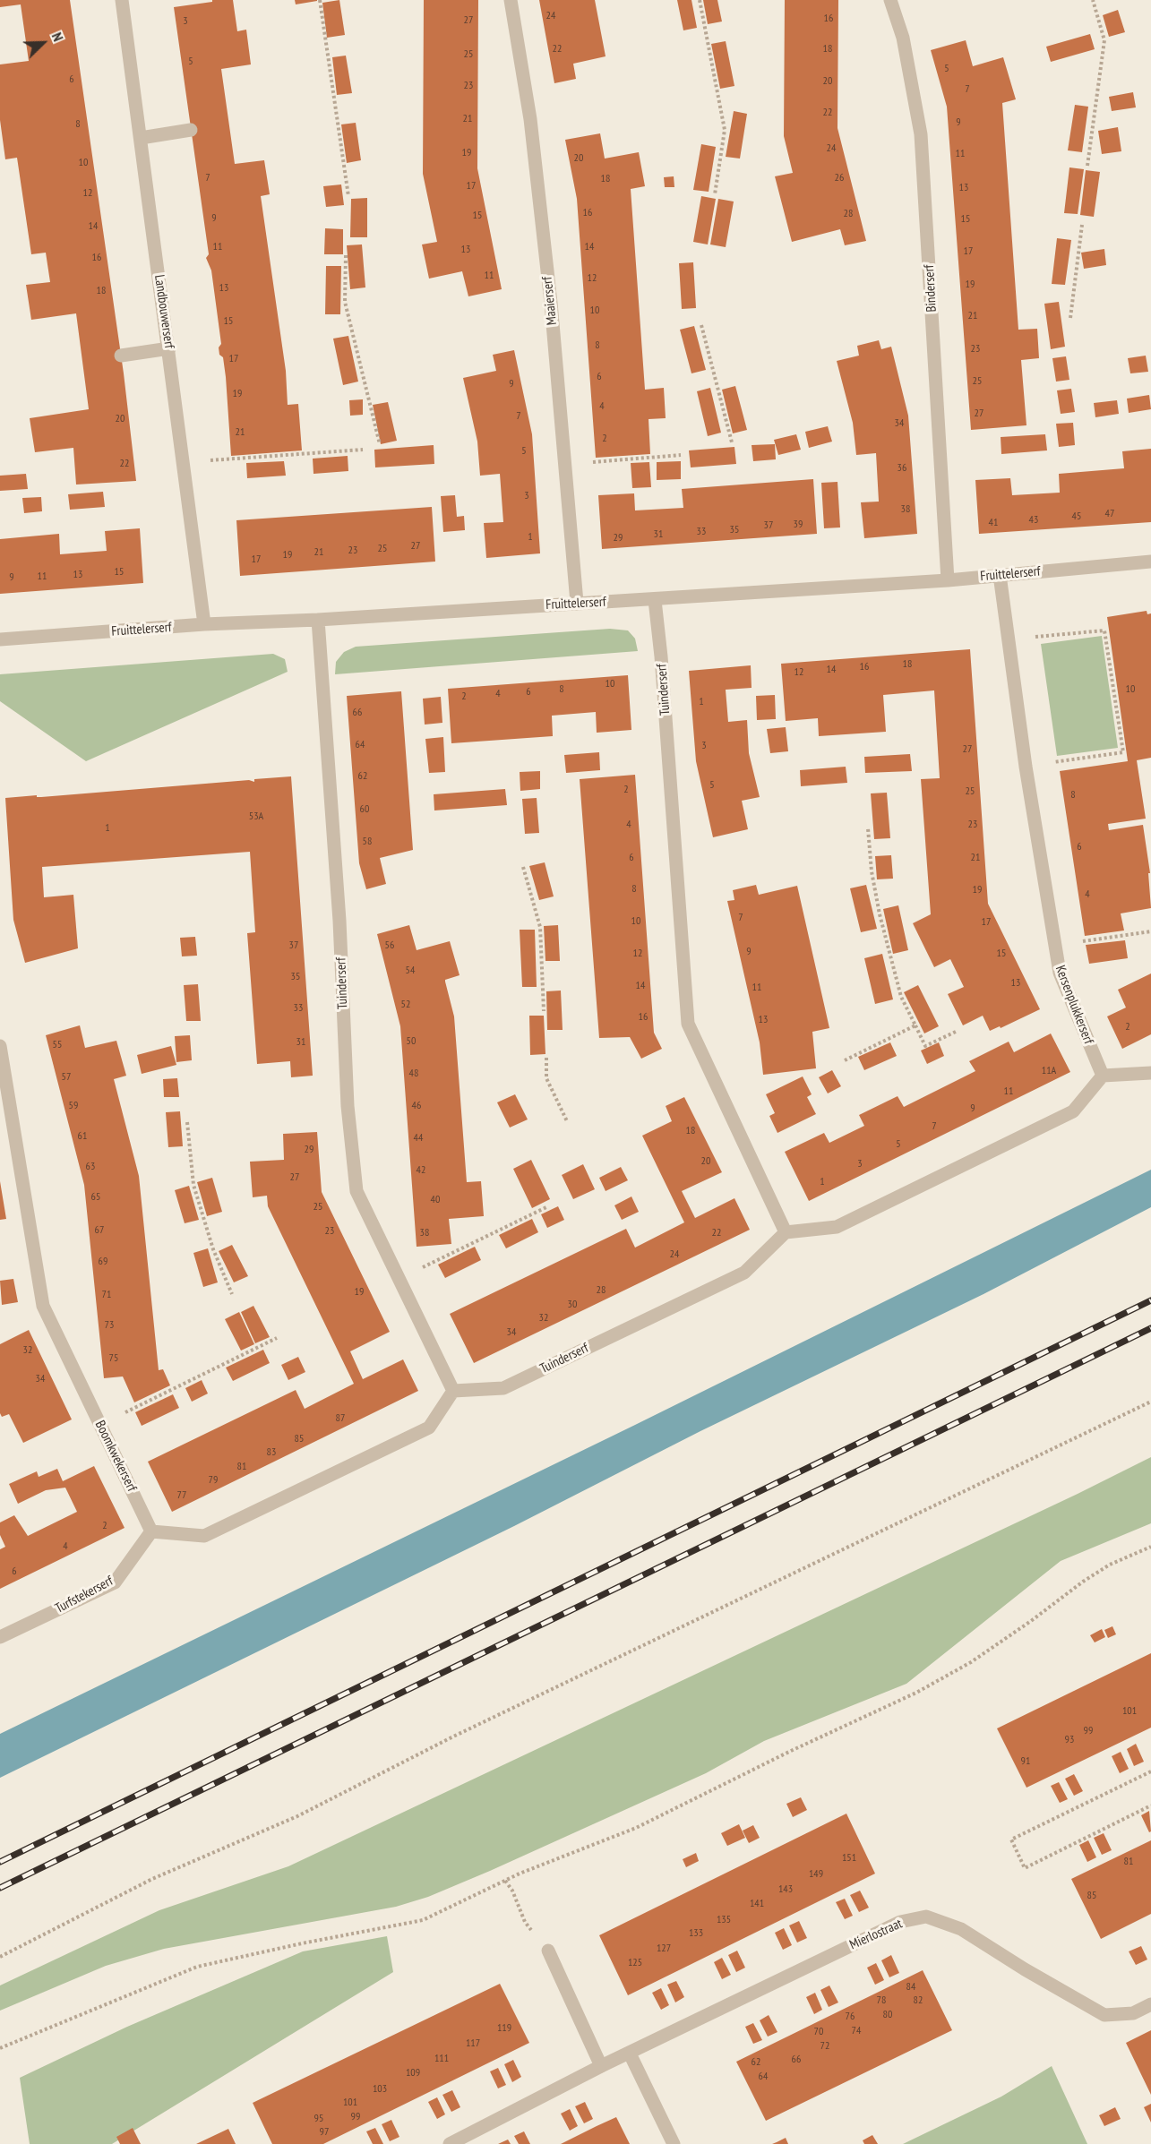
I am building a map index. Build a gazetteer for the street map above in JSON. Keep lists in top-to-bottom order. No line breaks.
{"streets":{"street":["Binderserf","Maaierserf","Landbouwerserf","Fruittelerserf","Tuinderserf","Kersenplukkerserf","Boomkwekerserf","Turfstekerserf","Mierlostraat"]},"crossings":[["Binderserf","Fruittelerserf"],["Maaierserf","Fruittelerserf"],["Landbouwerserf","Fruittelerserf"],["Fruittelerserf","Tuinderserf"],["Fruittelerserf","Kersenplukkerserf"],["Boomkwekerserf","Turfstekerserf"]],"house_numbers":["24","16","27","3","22","18","25","5","5","6","20","23","7","22","21","9","8","24","19","11","20","10","7","26","18","17","13","12","16","28","15","9","15","14","11","14","13","17","16","11","12","19","13","18","10","21","15","8","23","17","6","25","9","19","4","27","7","20","34","21","2","5","22","36","3","38","47","45","43","41","39","37","35","33","31","1","29","27","25","23","21","19","17","15","13","11","9","18","16","14","12","10","8","10","6","4","2","1","66","64","3","27","62","5","2","25","8","60","53A","4","23","1","58","6","6","21","8","19","4","7","10","17","37","56","9","12","15","54","35","13","14","11","52","33","16","13","2","50","31","55","11A","48","57","11","59","46","9","7","18","61","44","5","29","20","3","63","42","27","1","65","40","25","67","23","38","22","24","69","28","19","71","30","32","73","34","32","75","34","87","85","83","81","79","77","2","4","6","101","99","93","91","151","81","149","143","85","141","135","133","127","125","84","78","82","80","76","119","74","70","117","72","111","66","62","109","64","103","101","99","95","97"],"north":"top right"}
